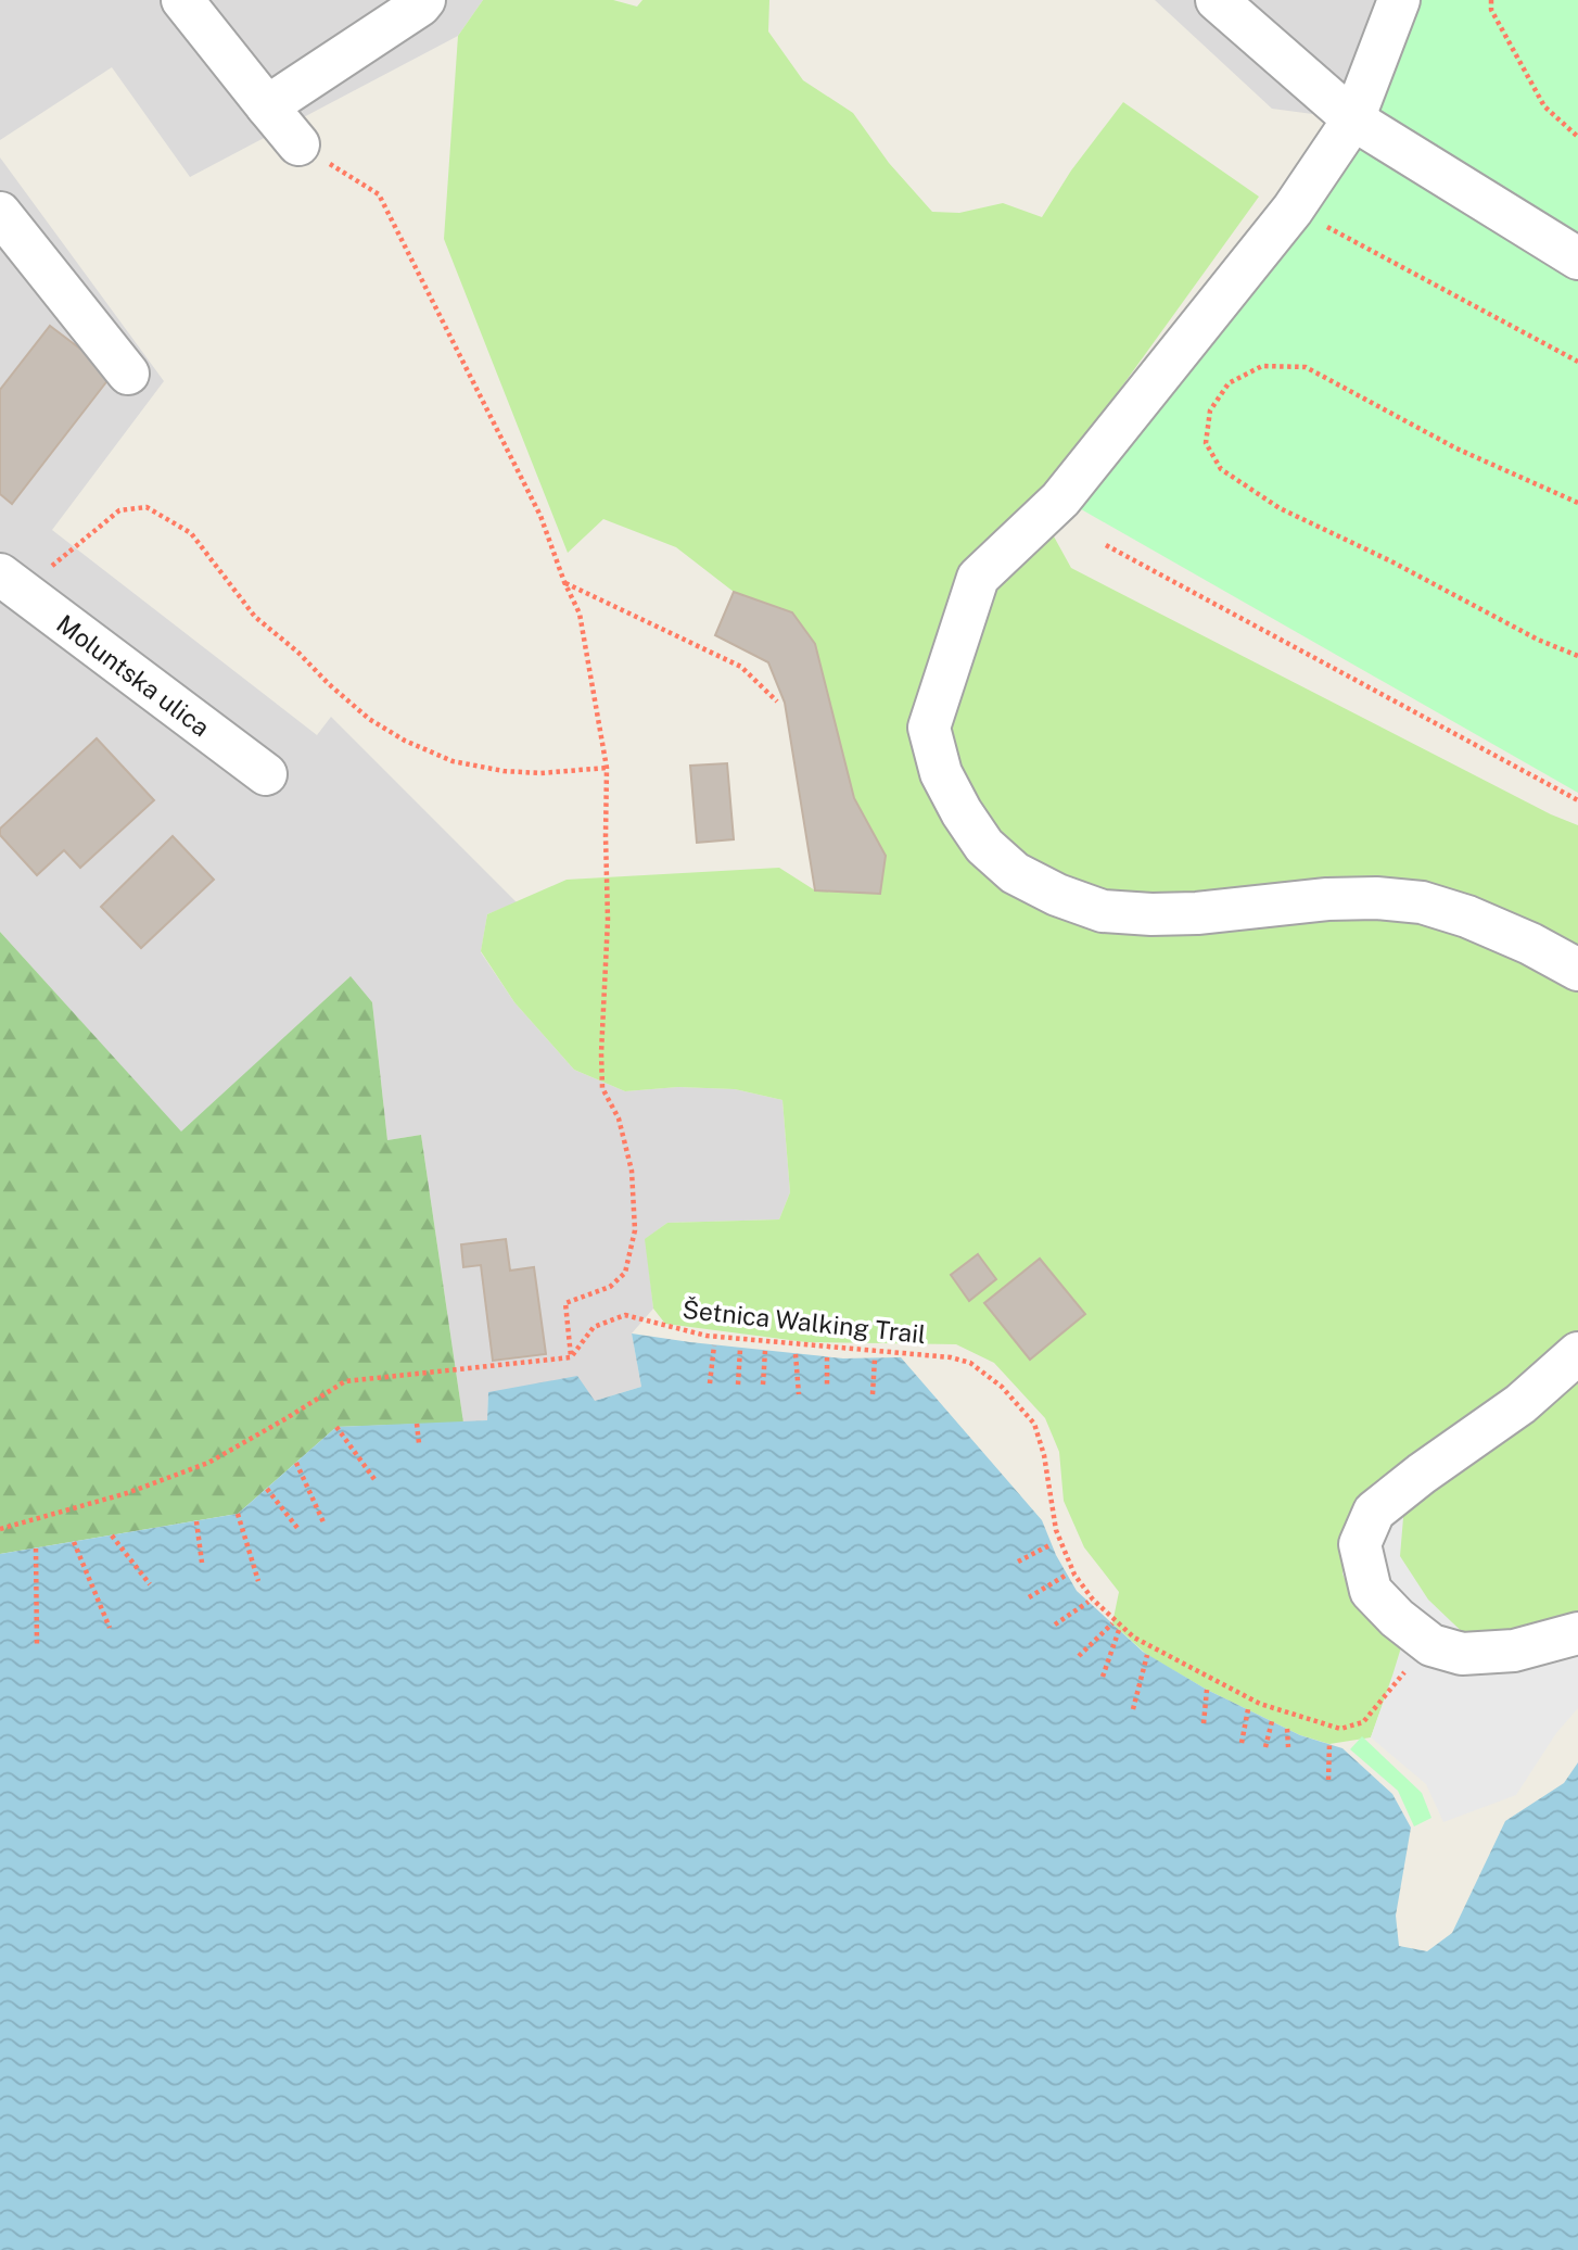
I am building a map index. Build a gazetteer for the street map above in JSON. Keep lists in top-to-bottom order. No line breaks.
{"streets":{"street":["Moluntska ulica"],"path":["Šetnica Walking Trail"]}}
